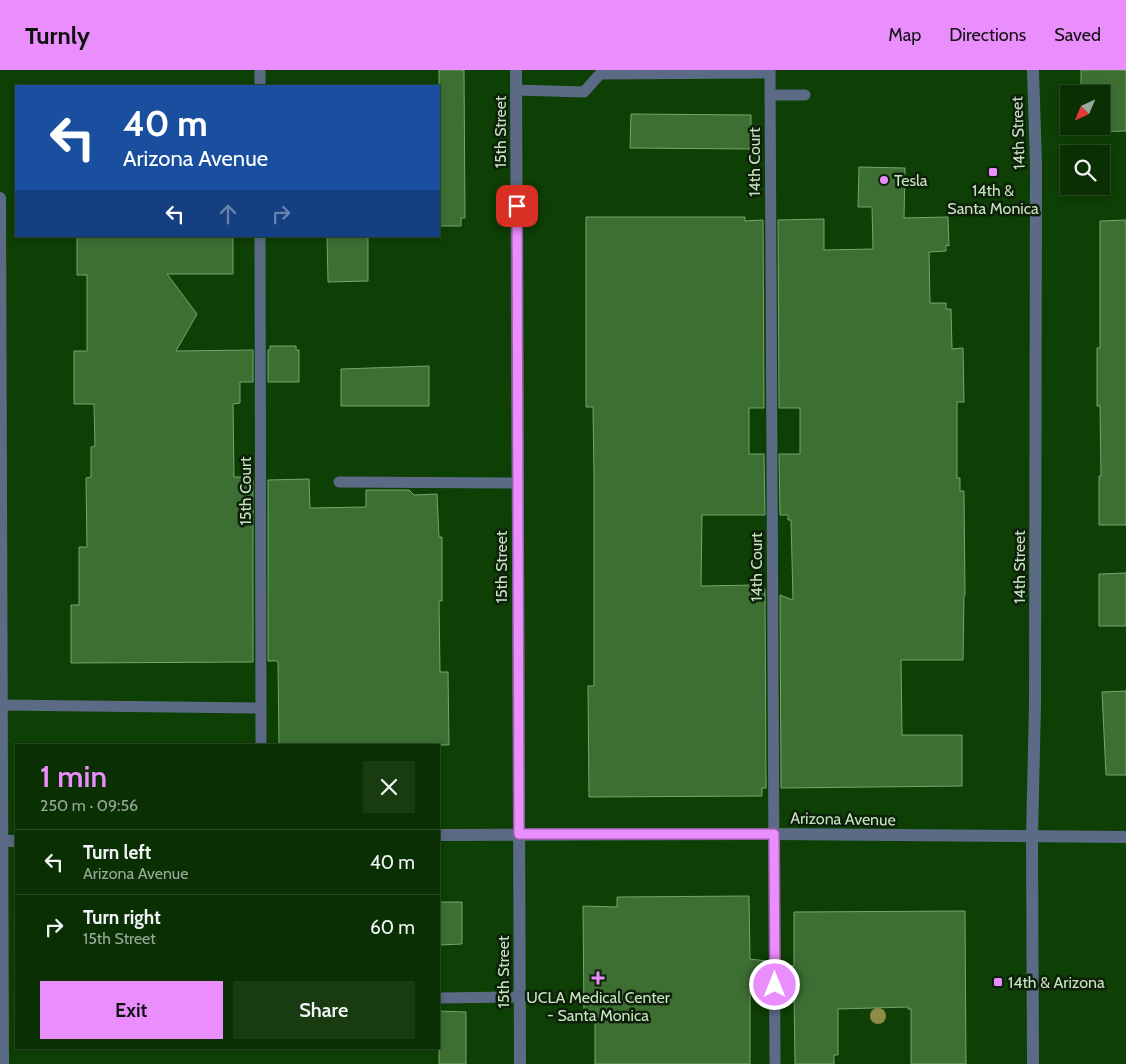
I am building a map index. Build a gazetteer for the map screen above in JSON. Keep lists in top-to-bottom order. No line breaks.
{"streets":{"street":["15th Street","14th Street","Arizona Avenue"],"lane":["14th Court","15th Court"]},"crossings":[["15th Street","Arizona Avenue"],["14th Street","Arizona Avenue"],["14th Court","Arizona Avenue"]],"places":{"transit":["14th & Santa Monica","14th & Arizona"],"other":["Tesla"],"health":["UCLA Medical Center - Santa Monica"]},"north":"bottom left","page":{"header":"Turnly","nav":["Map","Directions","Saved"],"turn":["40 m","Arizona Avenue"],"heading":["1 min","250 m · 09:56"],"list":[{"name":"Turn left","note":"Arizona Avenue","value":"40 m"},{"name":"Turn right","note":"15th Street","value":"60 m"}],"buttons":["Exit","Share"]}}
